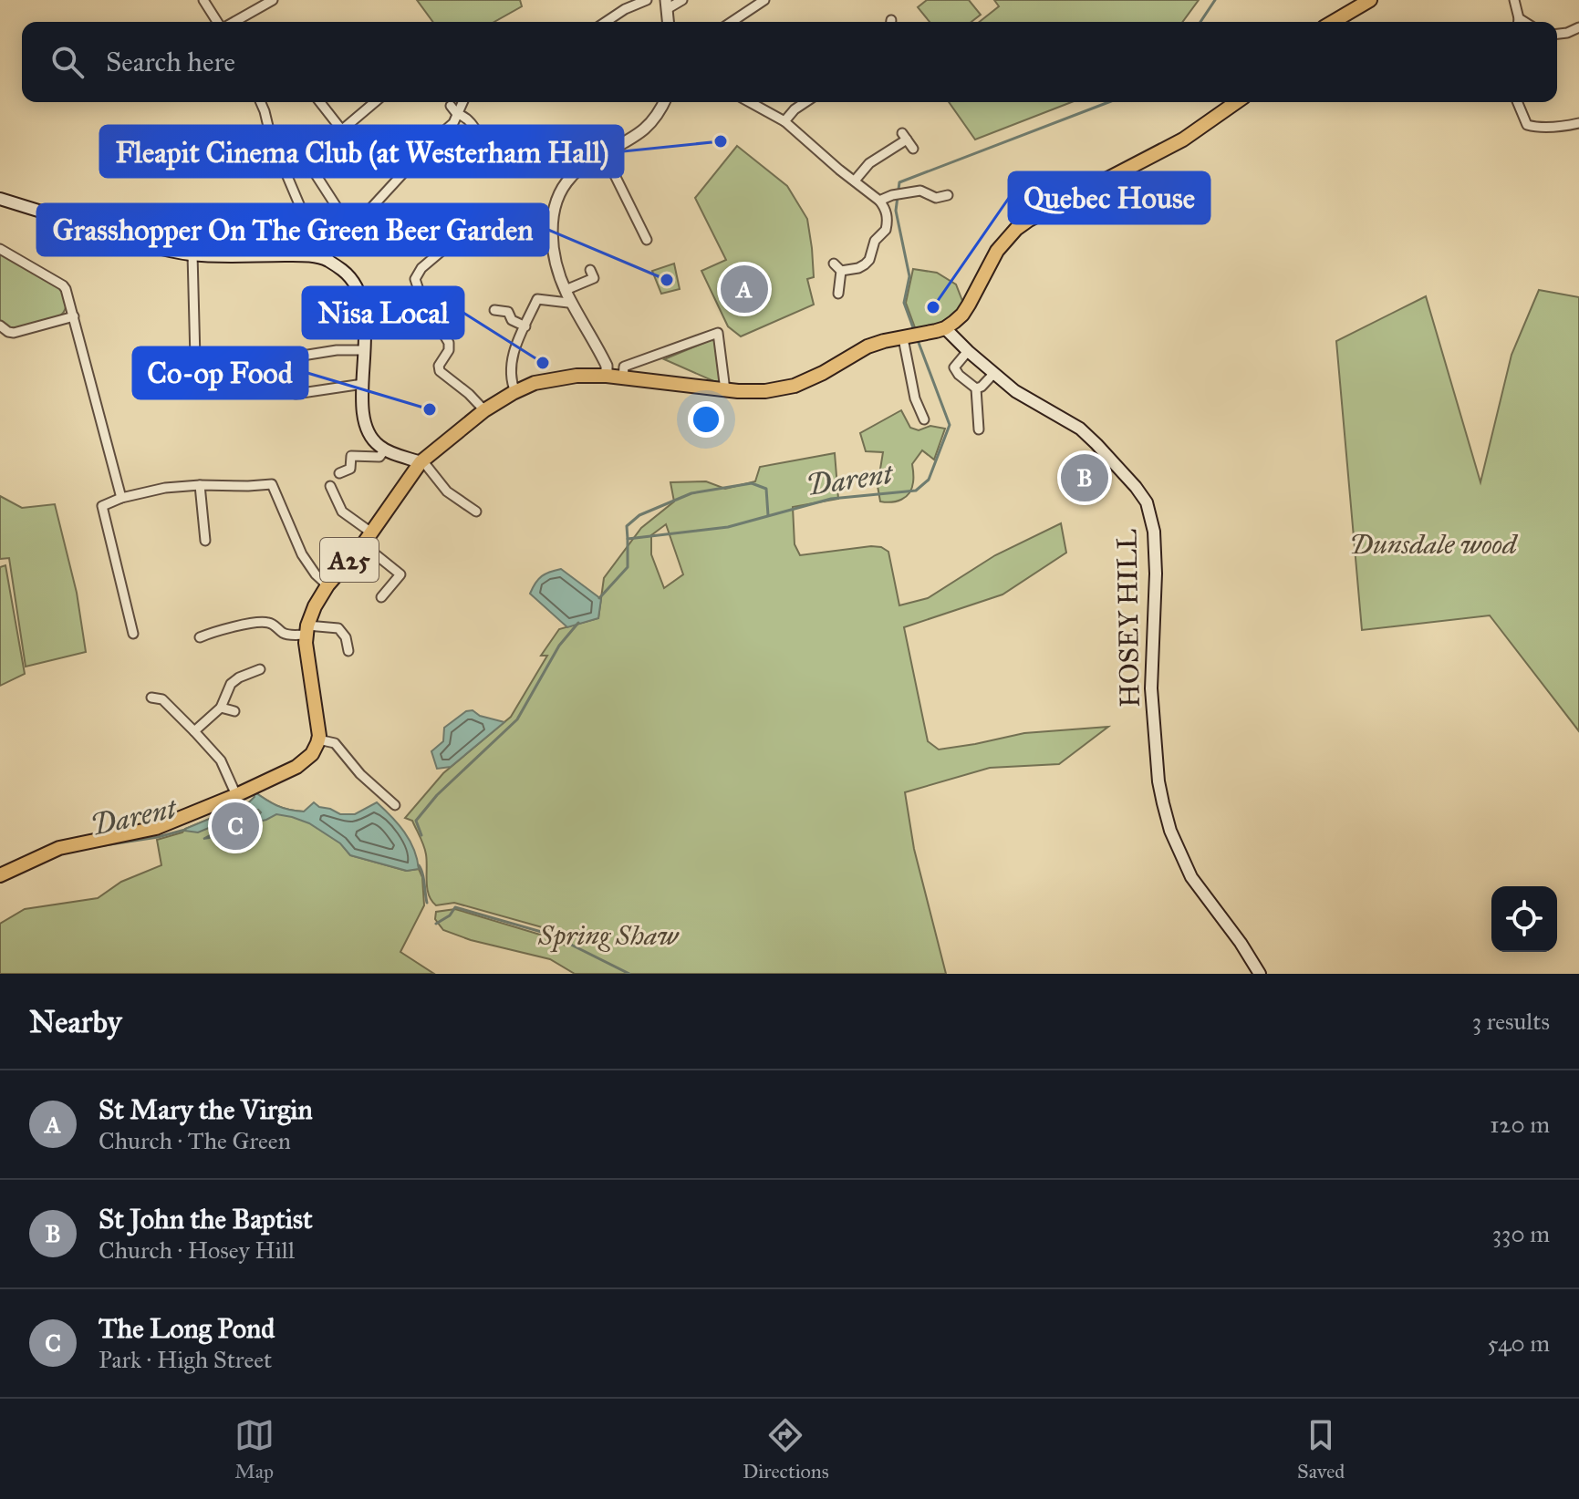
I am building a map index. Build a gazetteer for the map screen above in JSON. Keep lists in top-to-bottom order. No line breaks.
{"streets":{"main road":["A25","HOSEY HILL"]},"crossings":[["A25","HOSEY HILL"]],"water":["Darent"],"parks":["Dunsdale wood","Spring Shaw"],"places":["Fleapit Cinema Club (at Westerham Hall)","Grasshopper On The Green Beer Garden","Quebec House","Nisa Local","Co-op Food"],"page":{"search":"Search here","pins":["A","B","C"],"heading":["Nearby","3 results"],"list":[{"mark":"A","name":"St Mary the Virgin","note":"Church · The Green","value":"120 m"},{"mark":"B","name":"St John the Baptist","note":"Church · Hosey Hill","value":"330 m"},{"mark":"C","name":"The Long Pond","note":"Park · High Street","value":"540 m"}],"nav":["Map","Directions","Saved"]}}
